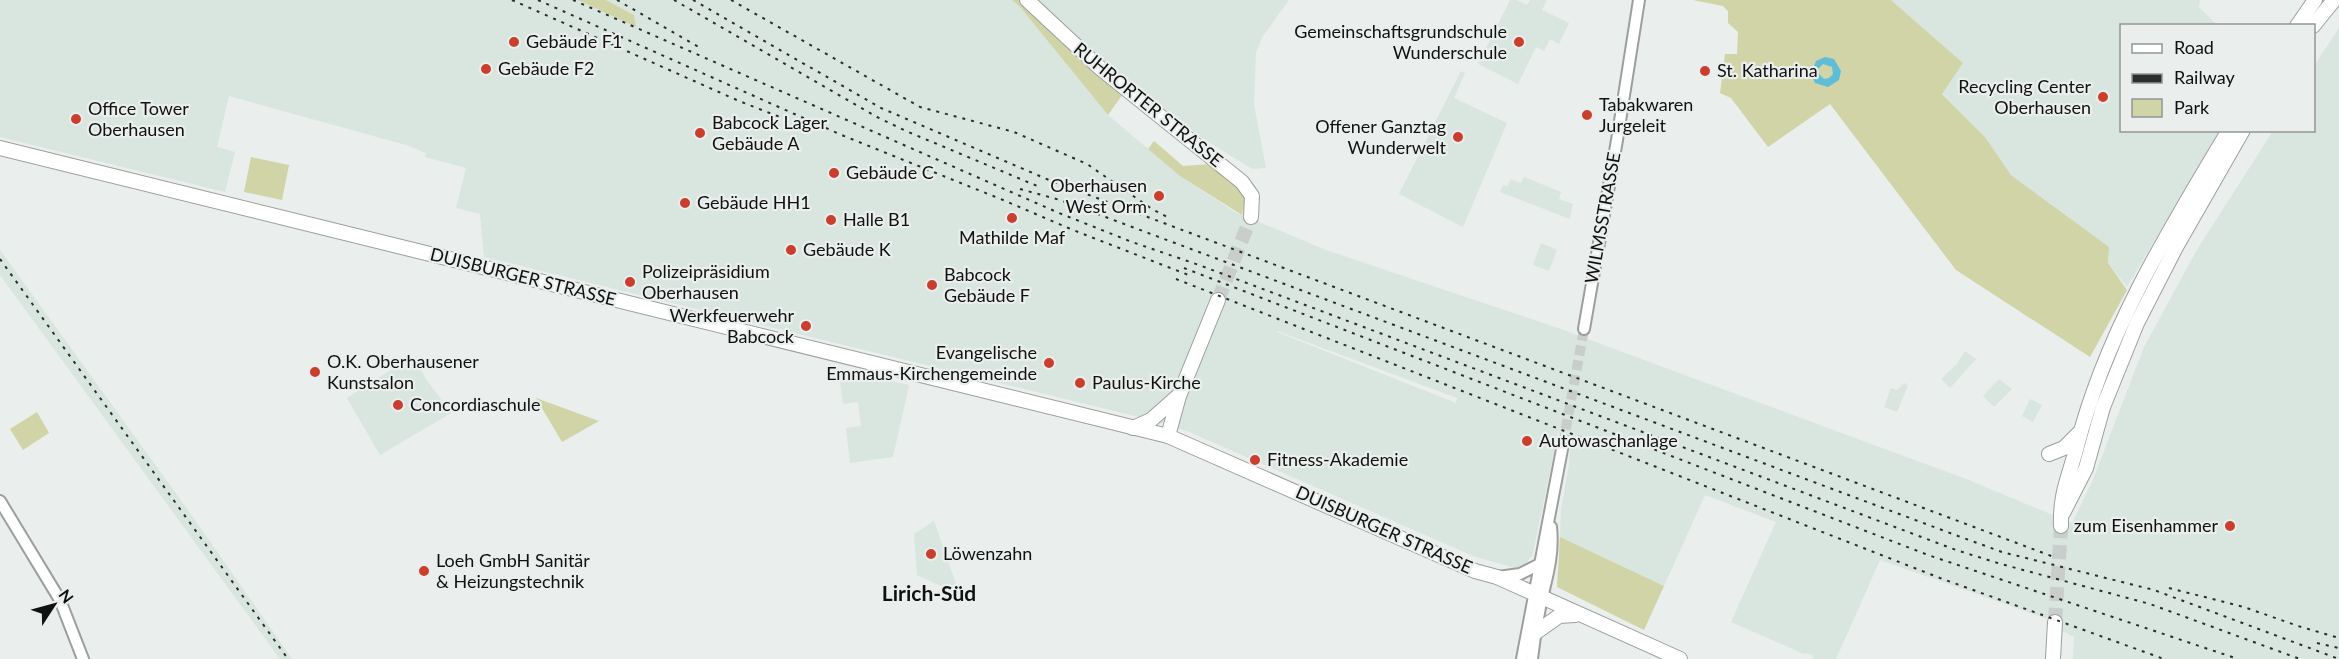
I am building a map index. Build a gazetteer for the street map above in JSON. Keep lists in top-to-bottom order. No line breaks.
{"streets":{"main road":["RUHRORTER STRASSE","DUISBURGER STRASSE"],"street":["WILMSSTRASSE"]},"districts":["Lirich-Süd"],"places":["Gebäude F1","Gemeinschaftsgrundschule Wunderschule","Gebäude F2","St. Katharina","Recycling Center Oberhausen","Tabakwaren Jurgeleit","Office Tower Oberhausen","Babcock Lager Gebäude A","Offener Ganztag Wunderwelt","Gebäude C","Oberhausen West Orm","Gebäude HH1","Mathilde Maf","Halle B1","Gebäude K","Polizeipräsidium Oberhausen","Babcock Gebäude F","Werkfeuerwehr Babcock","Evangelische Emmaus-Kirchengemeinde","O.K. Oberhausener Kunstsalon","Paulus-Kirche","Concordiaschule","Autowaschanlage","Fitness-Akademie","zum Eisenhammer","Löwenzahn","Loeh GmbH Sanitär & Heizungstechnik"],"legend":["Road","Railway","Park"],"north":"top right"}
